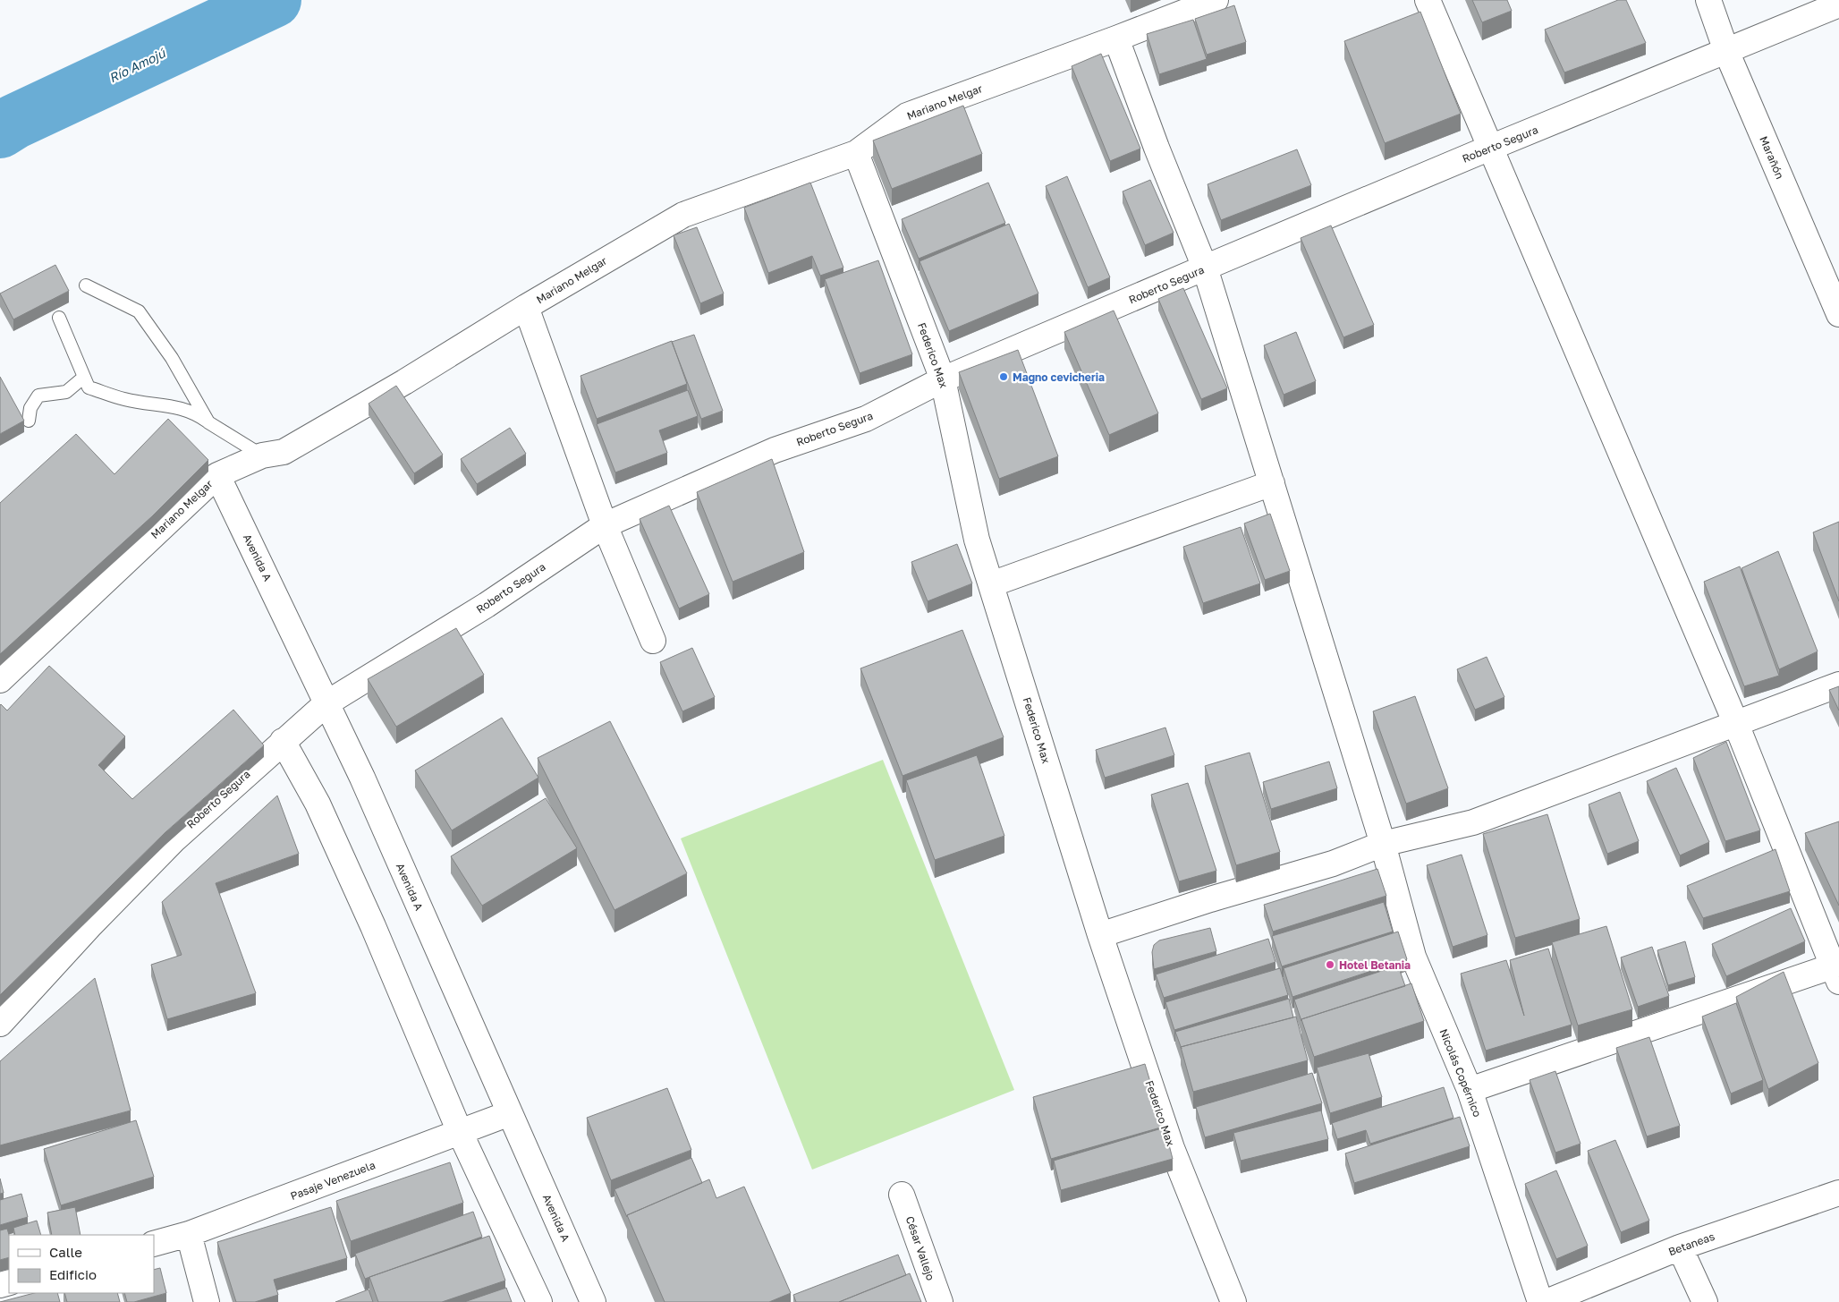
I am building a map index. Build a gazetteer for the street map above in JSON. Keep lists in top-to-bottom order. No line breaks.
{"streets":{"street":["Mariano Melgar","Roberto Segura","Marañón","Federico Max","Avenida A","Nicolás Copérnico","Pasaje Venezuela","Betaneas","César Vallejo"]},"crossings":[["Mariano Melgar","Federico Max"],["Mariano Melgar","Avenida A"],["Mariano Melgar","Nicolás Copérnico"],["Roberto Segura","Marañón"],["Roberto Segura","Federico Max"],["Roberto Segura","Avenida A"],["Roberto Segura","Nicolás Copérnico"],["Avenida A","Pasaje Venezuela"]],"water":["Río Amojú"],"places":["Magno cevicheria","Hotel Betania"],"legend":["Calle","Edificio"]}
